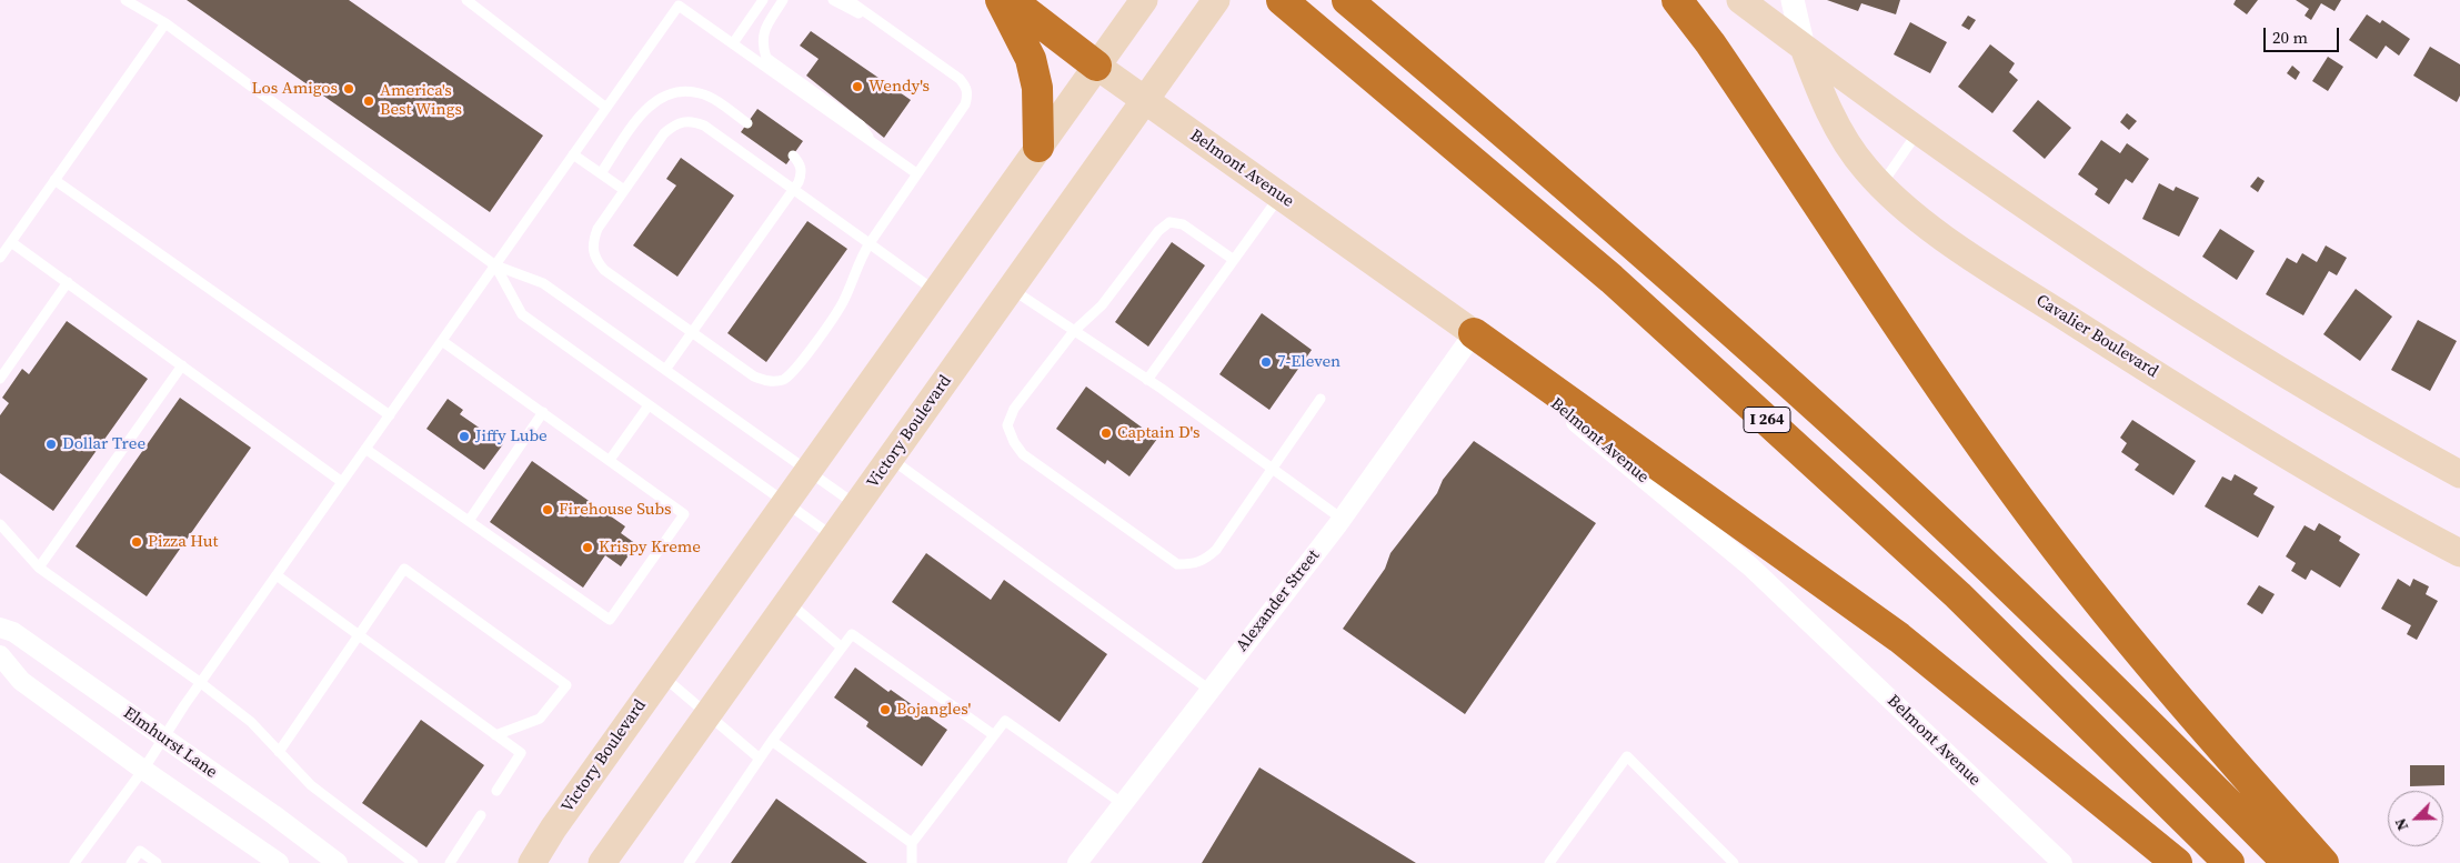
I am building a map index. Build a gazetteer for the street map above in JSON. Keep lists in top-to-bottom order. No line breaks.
{"streets":{"highway":["I 264"],"main road":["Belmont Avenue","Cavalier Boulevard","Victory Boulevard"],"street":["Alexander Street","Elmhurst Lane"]},"crossings":[["Belmont Avenue","Victory Boulevard"],["Belmont Avenue","Alexander Street"]],"places":["Wendy's","Los Amigos","America's Best Wings","7-Eleven","Captain D's","Jiffy Lube","Dollar Tree","Firehouse Subs","Pizza Hut","Krispy Kreme","Bojangles'"],"scale_bar":"20 m","north":"bottom left"}
